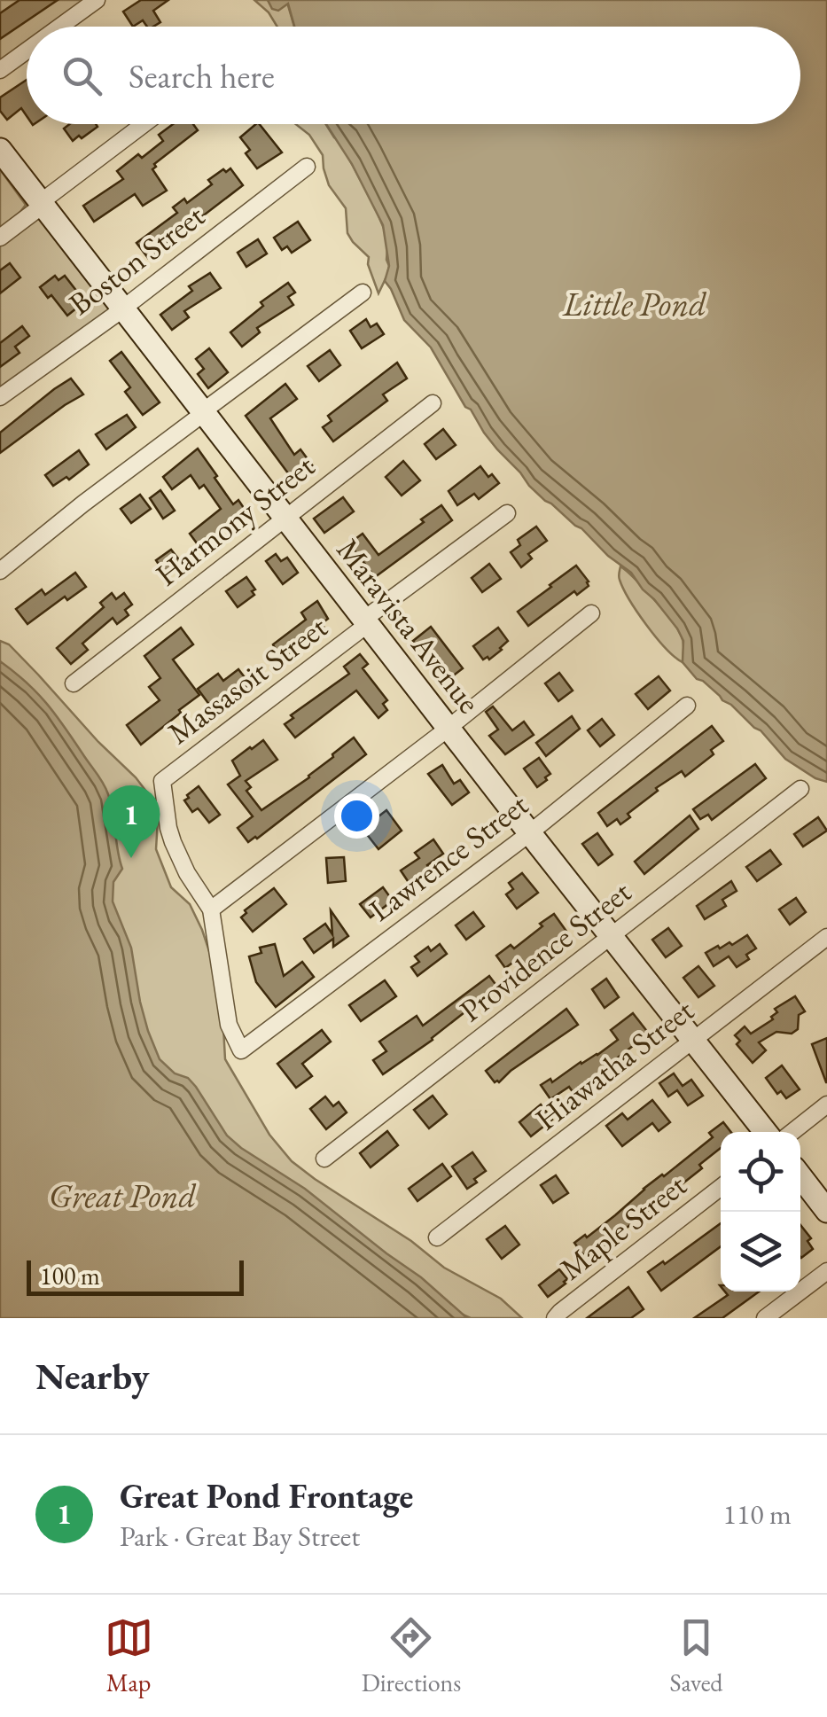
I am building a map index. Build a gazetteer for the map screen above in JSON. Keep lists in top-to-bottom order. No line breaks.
{"streets":{"main road":["Maravista Avenue"],"street":["Boston Street","Harmony Street","Massasoit Street","Lawrence Street","Providence Street","Hiawatha Street","Maple Street"]},"crossings":[["Boston Street","Maravista Avenue"],["Harmony Street","Maravista Avenue"],["Maravista Avenue","Massasoit Street"],["Maravista Avenue","Lawrence Street"],["Maravista Avenue","Providence Street"],["Maravista Avenue","Hiawatha Street"],["Massasoit Street","Lawrence Street"]],"water":["Little Pond","Great Pond"],"scale_bar":"100 m","page":{"search":"Search here","pins":"1","scale":"100 m","heading":"Nearby","list":[{"mark":"1","name":"Great Pond Frontage","note":"Park · Great Bay Street","value":"110 m"}],"nav":["Map","Directions","Saved"]}}
